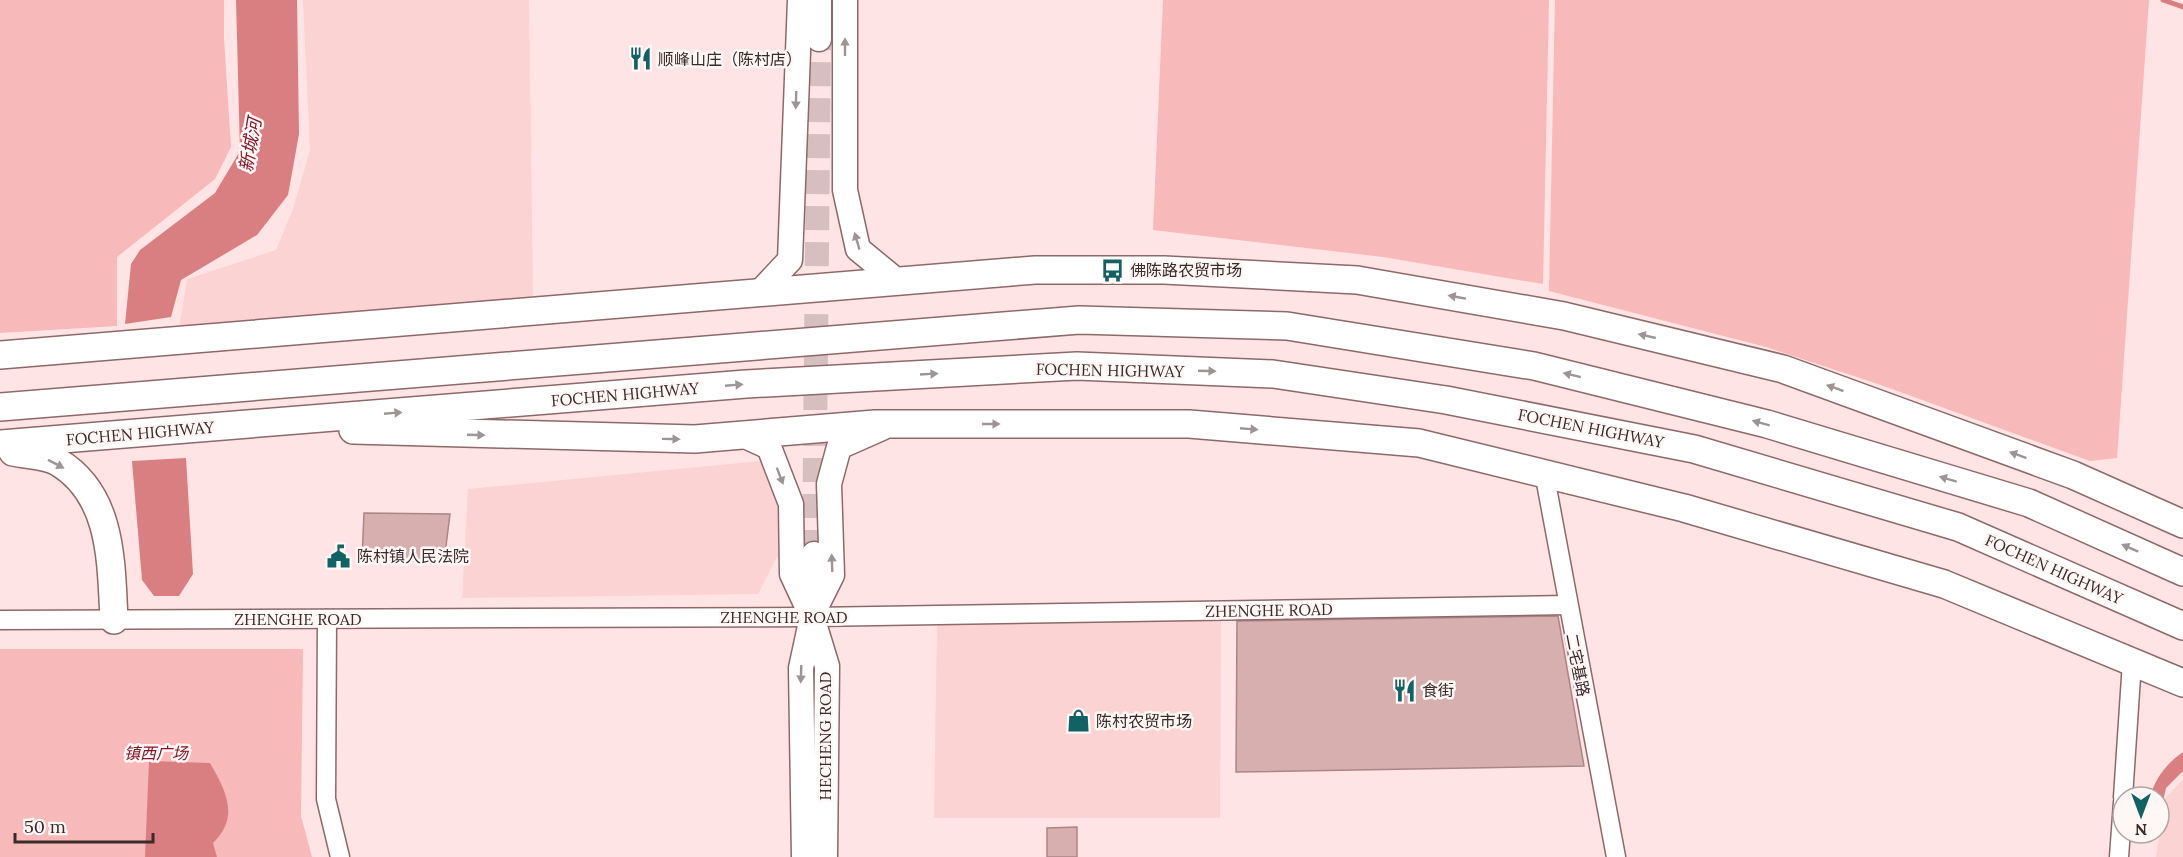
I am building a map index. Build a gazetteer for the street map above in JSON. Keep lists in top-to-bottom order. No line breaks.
{"streets":{"highway":["FOCHEN HIGHWAY"],"main road":["HECHENG ROAD"],"street":["ZHENGHE ROAD","二宅基路"]},"crossings":[["ZHENGHE ROAD","二宅基路"],["ZHENGHE ROAD","HECHENG ROAD"]],"water":["新城河"],"parks":["镇西广场"],"places":{"restaurant":["顺峰山庄（陈村店）","食街"],"bus stop":["佛陈路农贸市场"],"public building":["陈村镇人民法院"],"shop":["陈村农贸市场"]},"scale_bar":"50 m","north":"bottom"}
